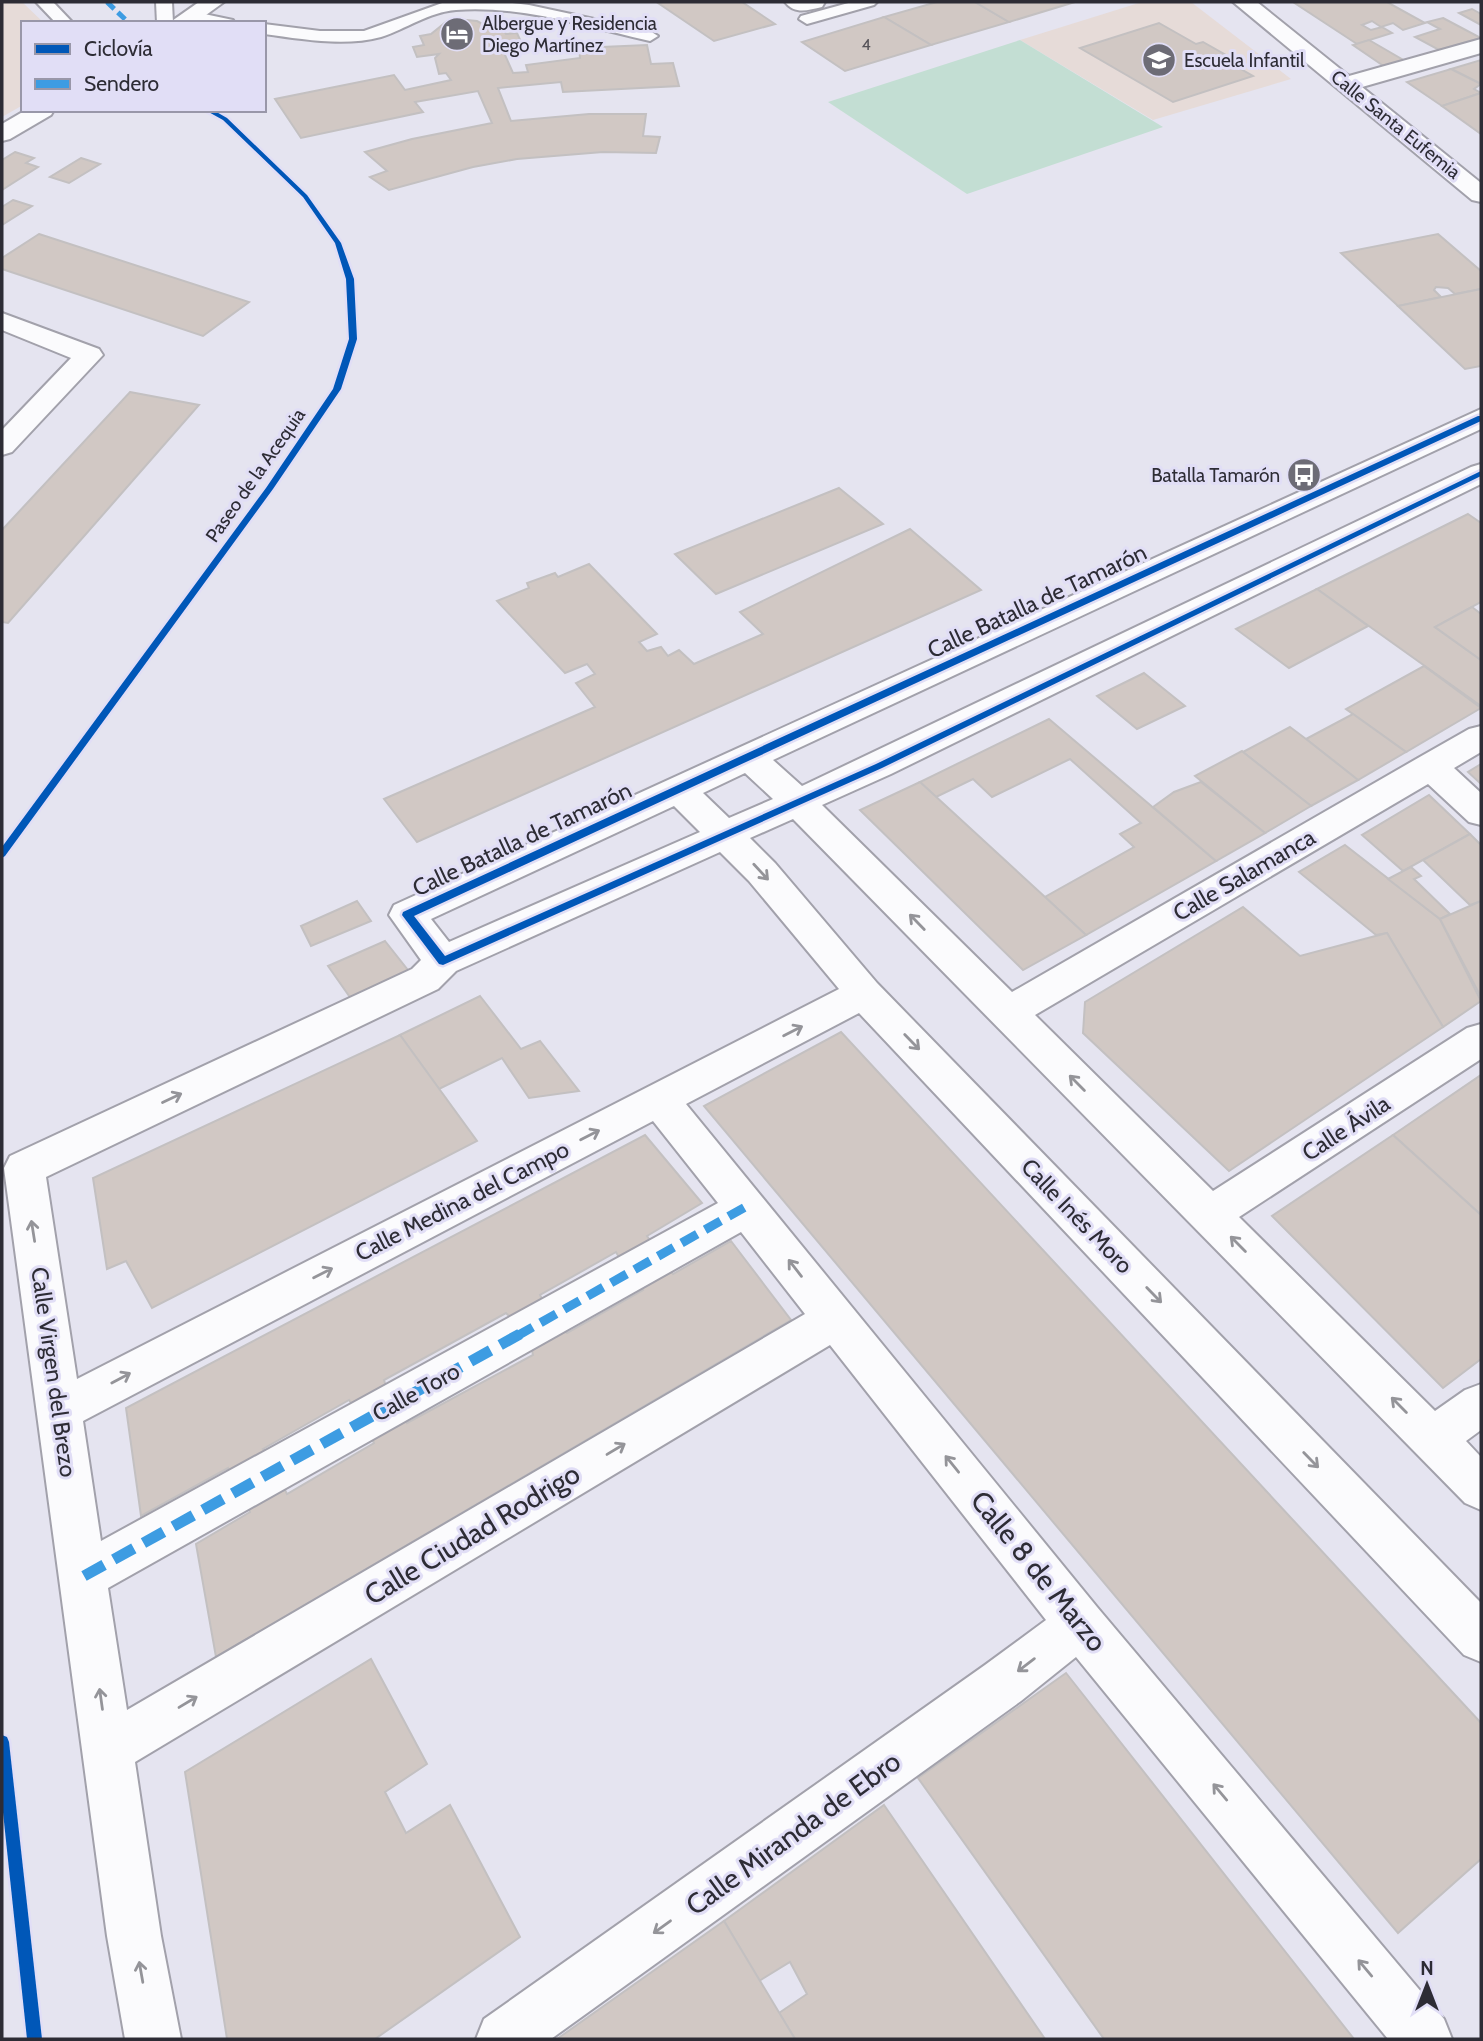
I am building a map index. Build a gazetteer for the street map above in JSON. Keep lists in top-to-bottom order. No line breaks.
{"streets":{"street":["Calle Santa Eufemia","Calle Batalla de Tamarón","Calle Salamanca","Calle Ávila","Calle Medina del Campo","Calle Inés Moro","Calle Virgen del Brezo","Calle Toro","Calle Ciudad Rodrigo","Calle 8 de Marzo","Calle Miranda de Ebro"],"cycle path":["Paseo de la Acequia"]},"crossings":[["Calle Batalla de Tamarón","Calle Inés Moro"],["Calle Batalla de Tamarón","Calle Virgen del Brezo"],["Calle Medina del Campo","Calle Inés Moro"],["Calle Medina del Campo","Calle Virgen del Brezo"],["Calle Medina del Campo","Calle 8 de Marzo"],["Calle Virgen del Brezo","Calle Toro"],["Calle Virgen del Brezo","Calle Ciudad Rodrigo"],["Calle Toro","Calle 8 de Marzo"],["Calle Ciudad Rodrigo","Calle 8 de Marzo"],["Calle 8 de Marzo","Calle Miranda de Ebro"]],"one_way":["Calle Virgen del Brezo","Calle Ciudad Rodrigo","Calle 8 de Marzo","Calle Miranda de Ebro"],"places":{"hotel":["Albergue y Residencia Diego Martínez"],"school or university":["Escuela Infantil"],"bus stop":["Batalla Tamarón"]},"house_numbers":["4"],"legend":["Ciclovía","Sendero"],"north":"top"}
